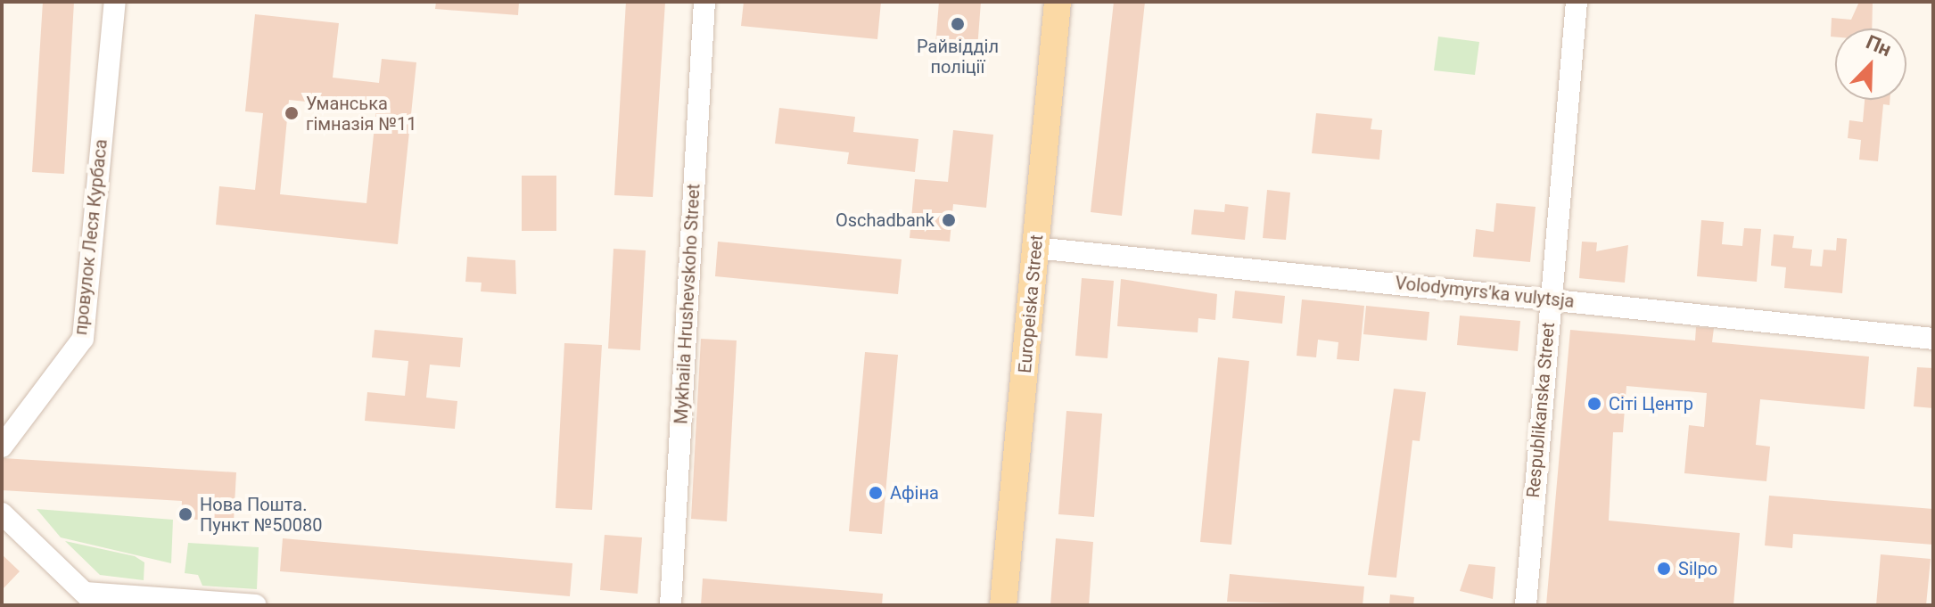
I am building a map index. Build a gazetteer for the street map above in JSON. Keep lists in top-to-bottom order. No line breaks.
{"streets":{"main road":["Europeiska Street"],"street":["провулок Леся Курбаса","Volodymyrs'ka vulytsja","Mykhaila Hrushevskoho Street","Respublikanska Street"]},"crossings":[["Volodymyrs'ka vulytsja","Europeiska Street"],["Volodymyrs'ka vulytsja","Respublikanska Street"]],"places":["Райвідділ поліції","Уманська гімназія №11","Oschadbank","Сіті Центр","Афіна","Нова Пошта. Пункт №50080","Silpo"],"north":"top right"}
